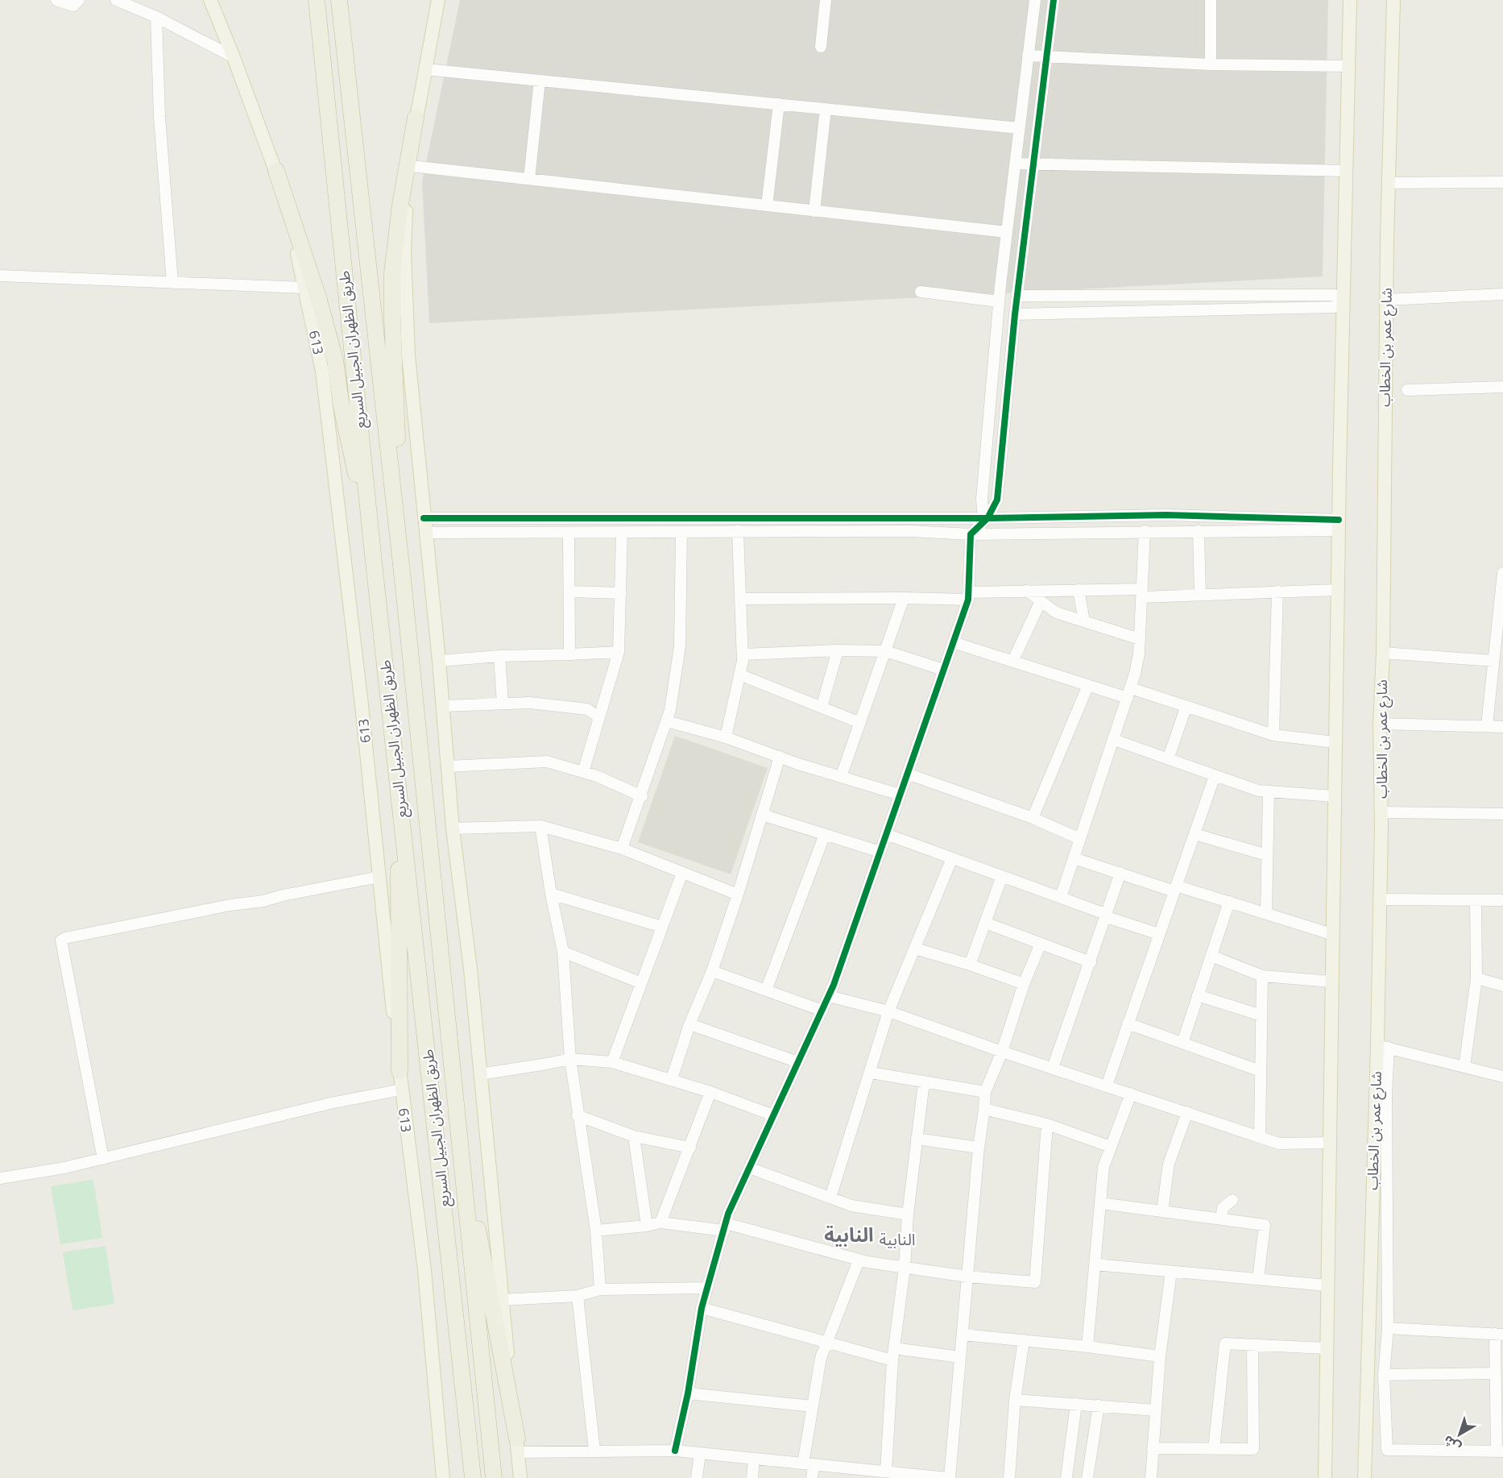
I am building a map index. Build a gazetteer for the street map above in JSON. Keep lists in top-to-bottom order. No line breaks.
{"streets":{"highway":["613","طريق الظهران الجبيل السريع"],"main road":["شارع عمر بن الخطاب"]},"districts":["النابية","النابية"],"north":"bottom left"}
